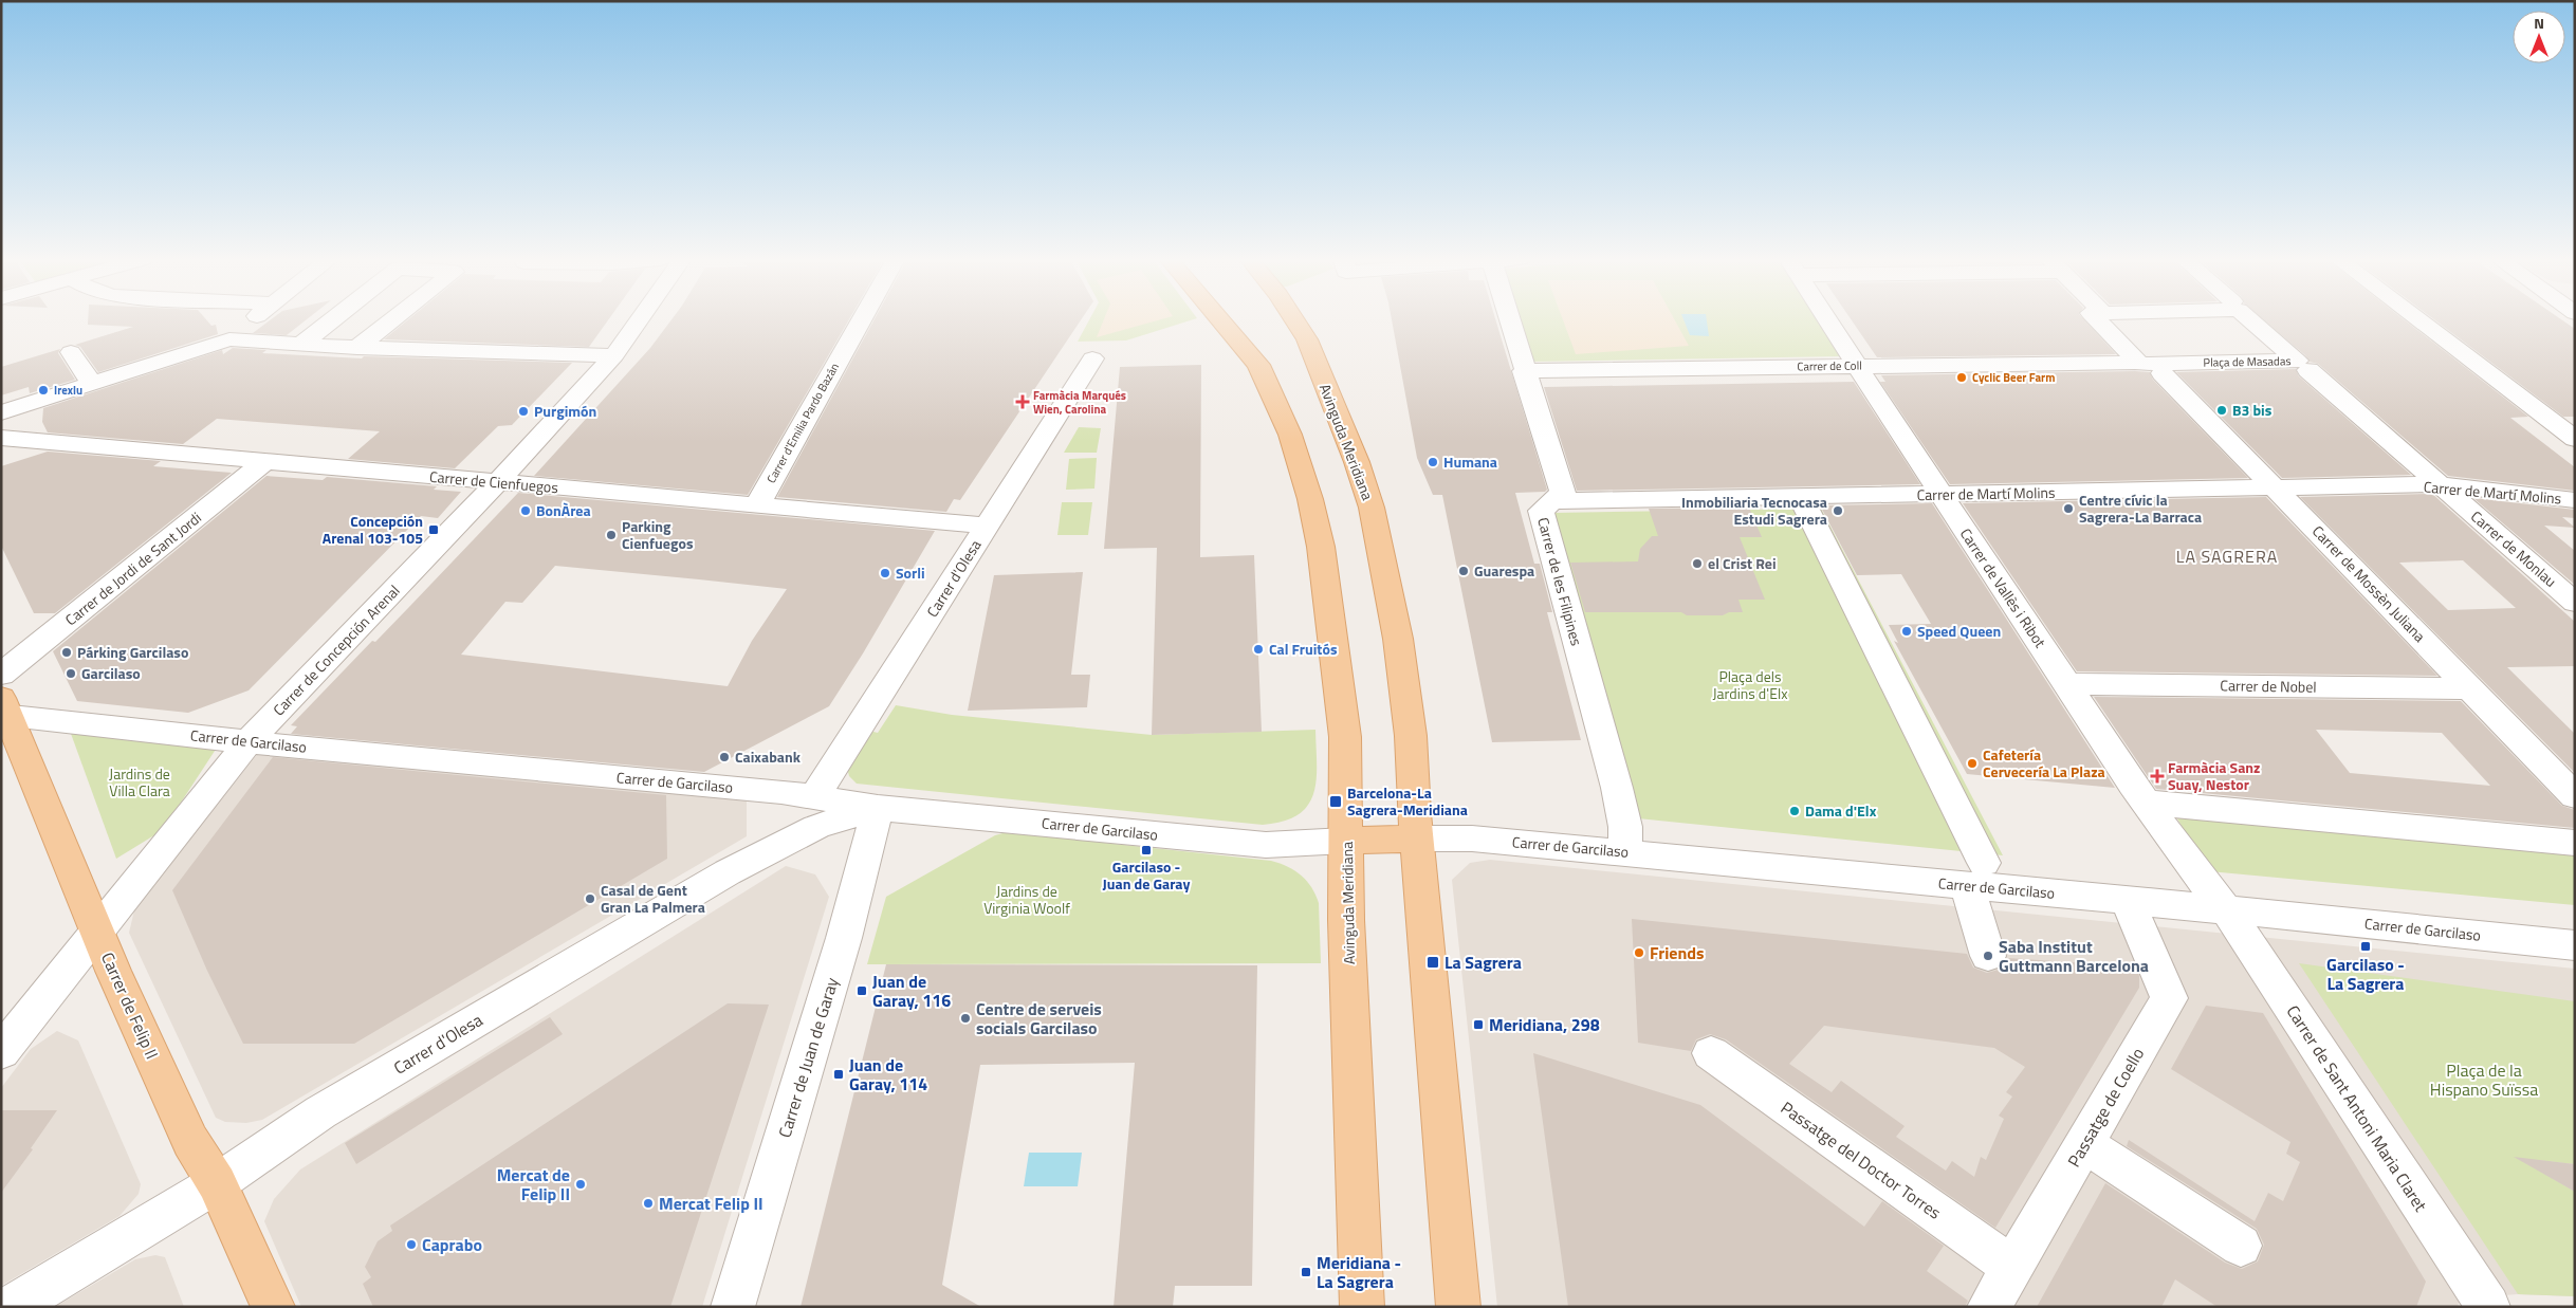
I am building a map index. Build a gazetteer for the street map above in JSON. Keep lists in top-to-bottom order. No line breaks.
{"streets":{"main road":["Avinguda Meridiana","Carrer de Felip II"],"street":["Plaça de Masadas","Carrer de Coll","Carrer d'Emilia Pardo Bazán","Carrer de Cienfuegos","Carrer de Martí Molins","Carrer de Monlau","Carrer de Jordi de Sant Jordi","Carrer d'Olesa","Carrer de les Filipines","Carrer de Mossèn Juliana","Carrer de Vallès i Ribot","Carrer de Concepción Arenal","Carrer de Nobel","Carrer de Garcilaso","Carrer de Juan de Garay","Passatge de Coello","Carrer de Sant Antoni Maria Claret","Passatge del Doctor Torres"]},"crossings":[["Carrer de Coll","Carrer de les Filipines"],["Carrer de Coll","Carrer de Vallès i Ribot"],["Carrer d'Emilia Pardo Bazán","Carrer de Cienfuegos"],["Avinguda Meridiana","Carrer de Garcilaso"],["Carrer de Cienfuegos","Carrer de Jordi de Sant Jordi"],["Carrer de Cienfuegos","Carrer d'Olesa"],["Carrer de Cienfuegos","Carrer de Concepción Arenal"],["Carrer de Martí Molins","Carrer de Monlau"],["Carrer de Martí Molins","Carrer de les Filipines"],["Carrer de Martí Molins","Carrer de Mossèn Juliana"],["Carrer de Martí Molins","Carrer de Vallès i Ribot"],["Carrer d'Olesa","Carrer de Garcilaso"],["Carrer d'Olesa","Carrer de Felip II"],["Carrer d'Olesa","Carrer de Juan de Garay"],["Carrer de les Filipines","Carrer de Garcilaso"],["Carrer de Mossèn Juliana","Carrer de Nobel"],["Carrer de Vallès i Ribot","Carrer de Nobel"],["Carrer de Vallès i Ribot","Carrer de Garcilaso"],["Carrer de Vallès i Ribot","Carrer de Sant Antoni Maria Claret"],["Carrer de Concepción Arenal","Carrer de Garcilaso"],["Carrer de Concepción Arenal","Carrer de Felip II"],["Carrer de Garcilaso","Carrer de Felip II"],["Carrer de Garcilaso","Carrer de Juan de Garay"],["Carrer de Garcilaso","Passatge de Coello"],["Carrer de Garcilaso","Carrer de Sant Antoni Maria Claret"],["Passatge de Coello","Passatge del Doctor Torres"]],"districts":["LA SAGRERA"],"parks":["Plaça dels Jardins d'Elx","Jardins de Villa Clara","Jardins de Virginia Woolf","Plaça de la Hispano Suïssa"],"places":{"other":["Cyclic Beer Farm","Irexlu","B3 bis","Purgimón","Humana","Centre cívic la Sagrera-La Barraca","BonÀrea","Inmobiliaria Tecnocasa Estudi Sagrera","Parking Cienfuegos","el Crist Rei","Guarespa","Sorli","Speed Queen","Cal Fruitós","Párking Garcilaso","Garcilaso","Caixabank","Cafetería Cervecería La Plaza","Dama d'Elx","Casal de Gent Gran La Palmera","Friends","Saba Institut Guttmann Barcelona","Centre de serveis socials Garcilaso","Mercat de Felip II","Mercat Felip II","Caprabo"],"health":["Farmàcia Marqués Wien, Carolina","Farmàcia Sanz Suay, Nestor"],"transit":["Concepción Arenal 103-105","Barcelona-La Sagrera-Meridiana","Garcilaso - Juan de Garay","Garcilaso - La Sagrera","La Sagrera","Juan de Garay, 116","Meridiana, 298","Juan de Garay, 114","Meridiana - La Sagrera"]},"north":"top"}
